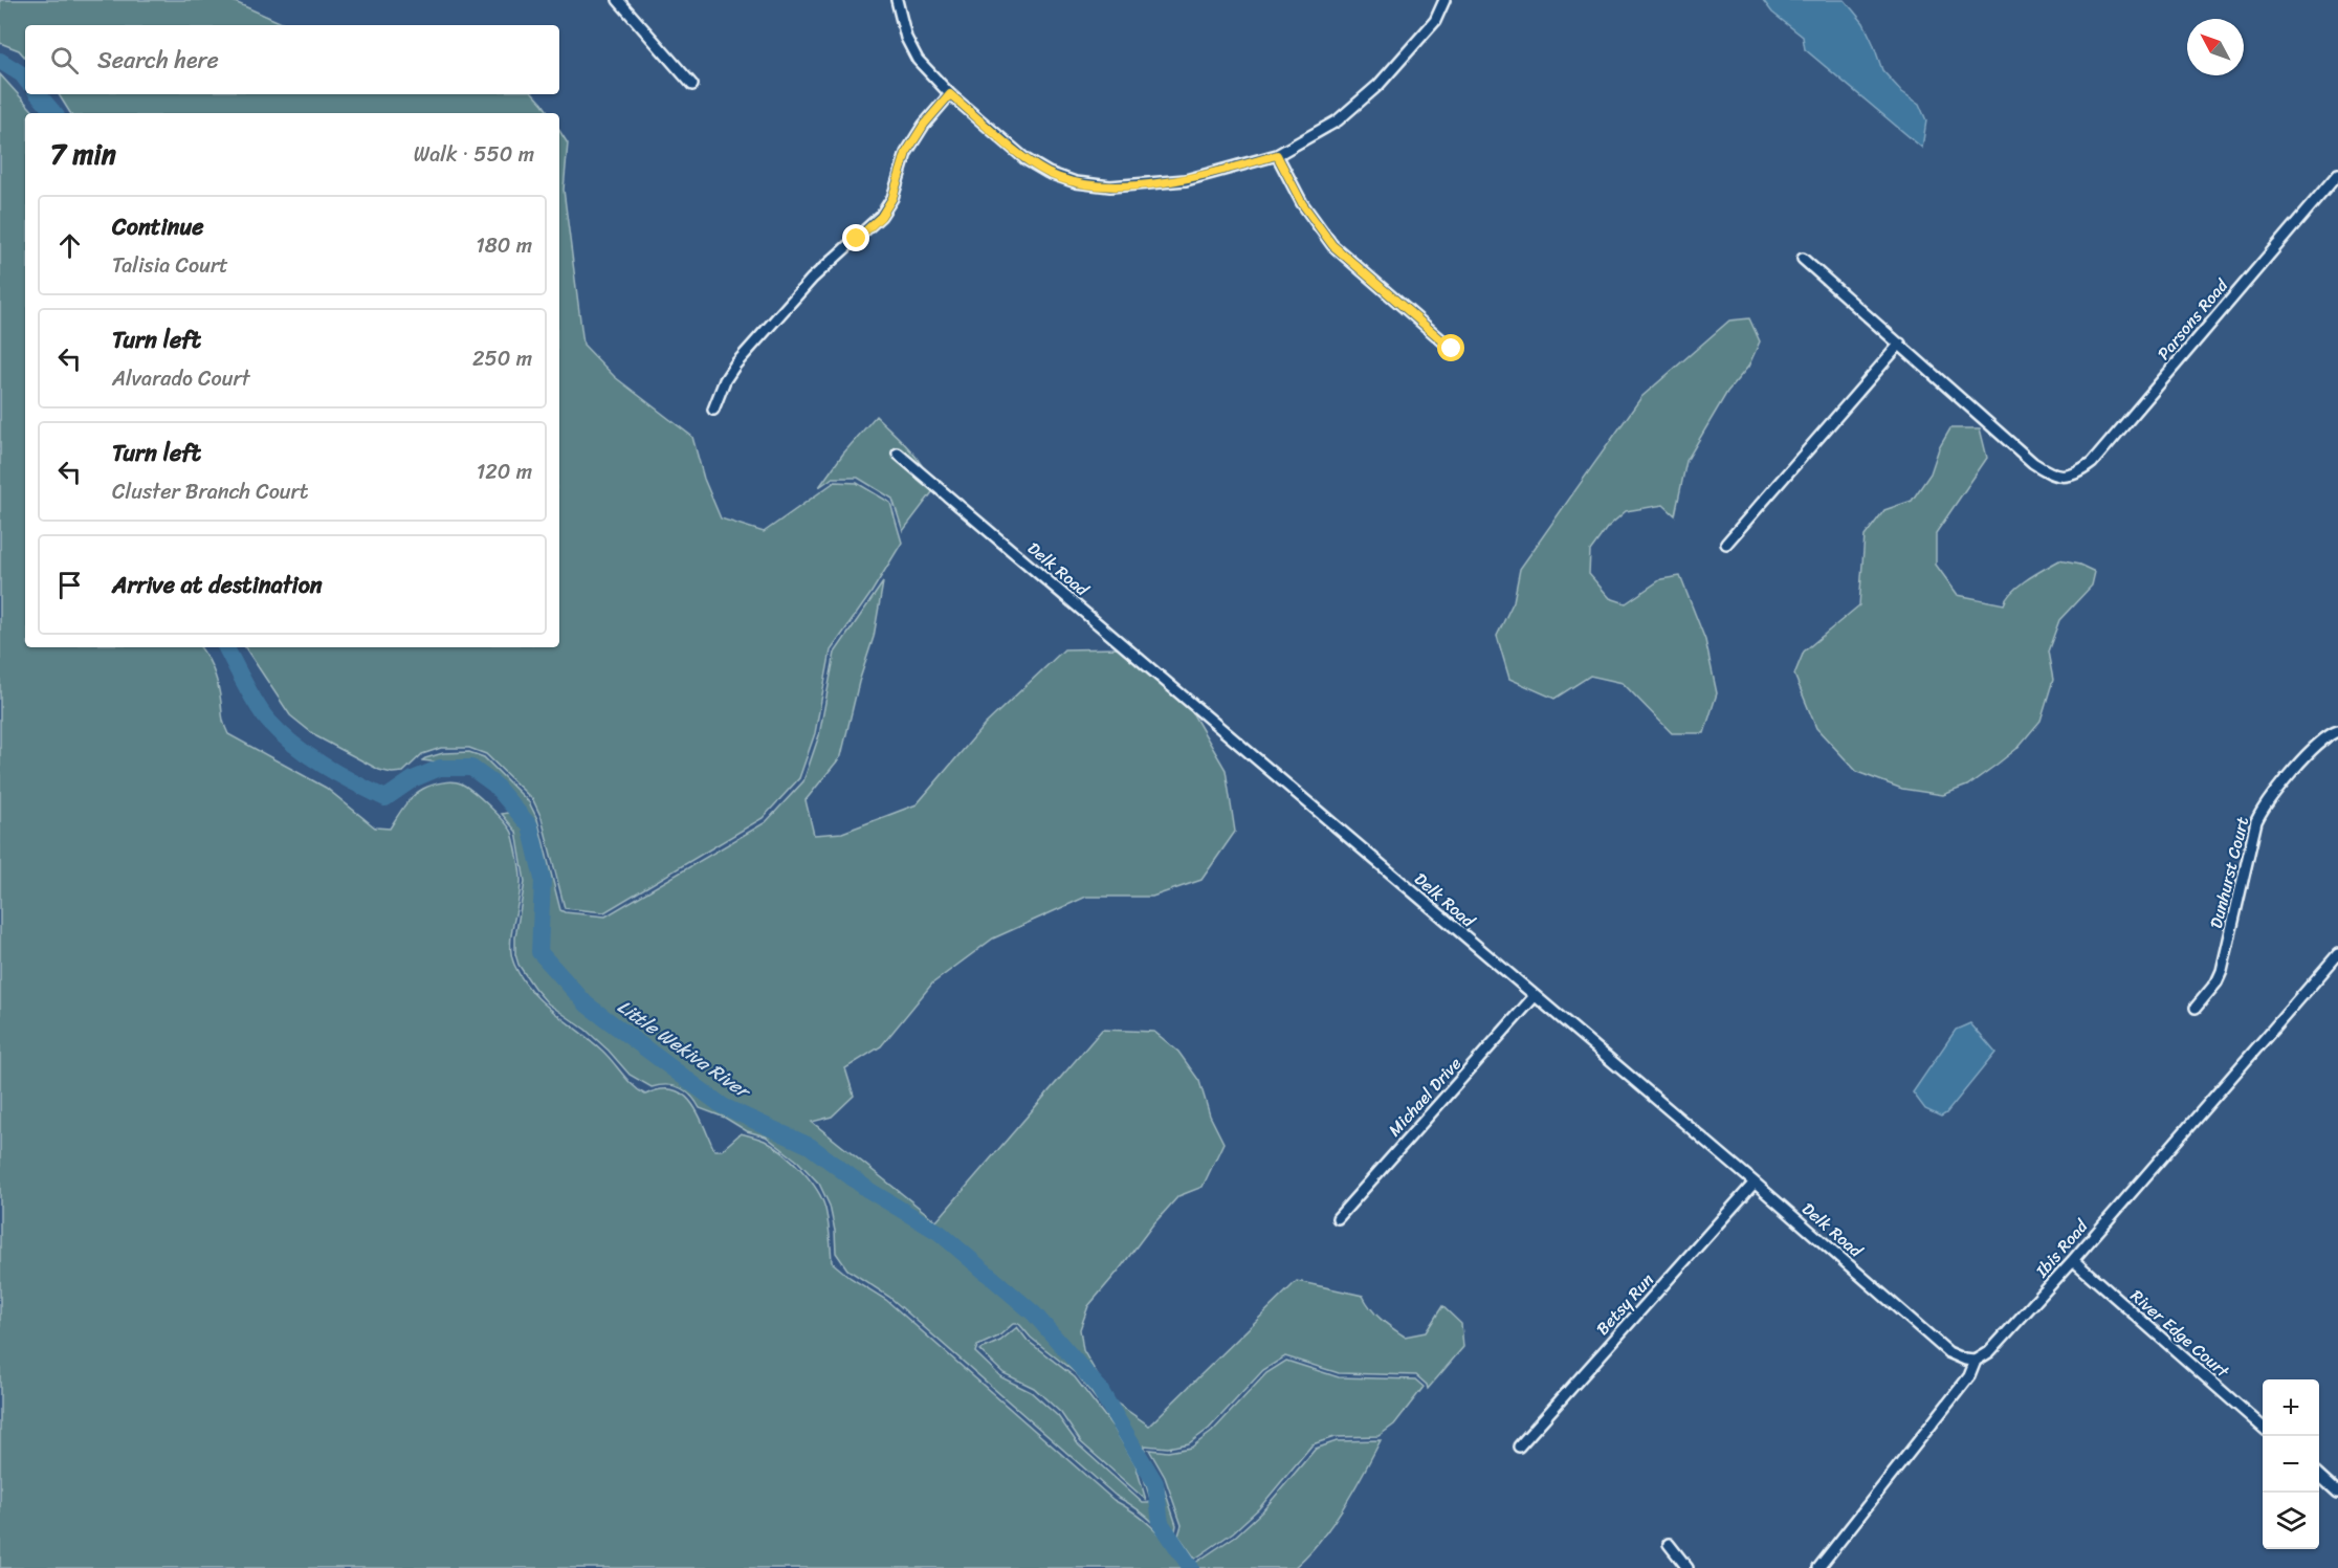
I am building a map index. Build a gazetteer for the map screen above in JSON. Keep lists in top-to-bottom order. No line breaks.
{"streets":{"street":["Parsons Road","Delk Road","Dunhurst Court","Michael Drive","Ibis Road","Betsy Run","River Edge Court"]},"crossings":[["Delk Road","Michael Drive"],["Delk Road","Ibis Road"],["Delk Road","Betsy Run"],["Ibis Road","River Edge Court"]],"water":["Little Wekiva River"],"north":"top left","page":{"search":"Search here","heading":["7 min","Walk · 550 m"],"list":[["Continue","Talisia Court","180 m"],["Turn left","Alvarado Court","250 m"],["Turn left","Cluster Branch Court","120 m"],"Arrive at destination"],"map_buttons":["+","−"]}}
